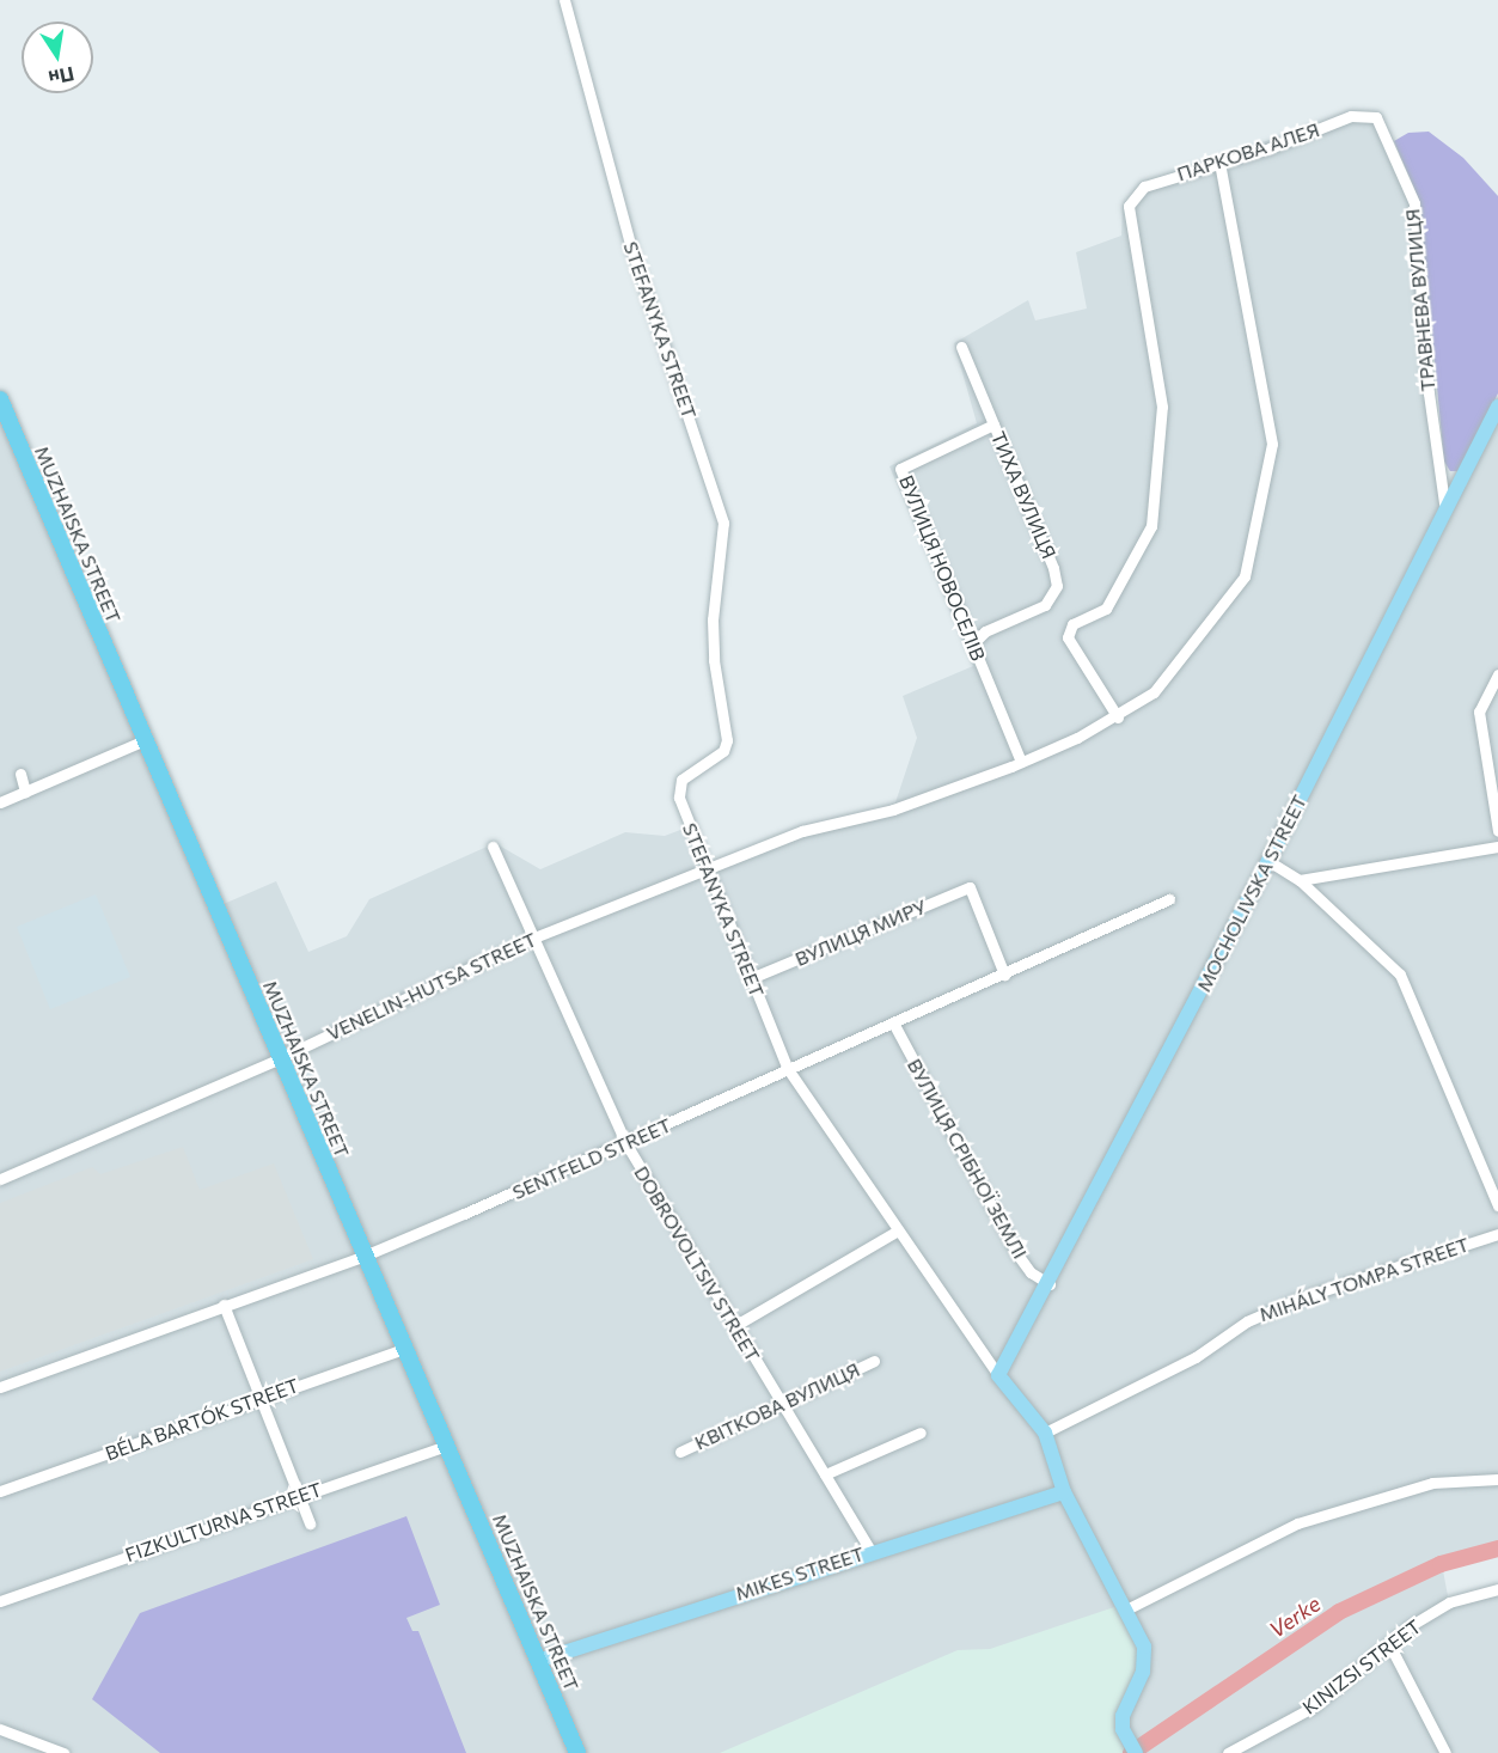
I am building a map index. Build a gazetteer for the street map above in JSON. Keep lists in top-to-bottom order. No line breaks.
{"streets":{"highway":["MUZHAISKA STREET"],"main road":["STEFANYKA STREET","MOCHOLIVSKA STREET","MIKES STREET"],"street":["ПАРКОВА АЛЕЯ","ТРАВНЕВА ВУЛИЦЯ","ТИХА ВУЛИЦЯ","ВУЛИЦЯ НОВОСЕЛІВ","ВУЛИЦЯ МИРУ","VENELIN-HUTSA STREET","SENTFELD STREET","ВУЛИЦЯ СРІБНОЇ ЗЕМЛІ","DOBROVOLTSIV STREET","MIHÁLY TOMPA STREET","КВІТКОВА ВУЛИЦЯ","BÉLA BARTÓK STREET","FIZKULTURNA STREET","KINIZSI STREET"]},"crossings":[["ПАРКОВА АЛЕЯ","ТРАВНЕВА ВУЛИЦЯ"],["ПАРКОВА АЛЕЯ","VENELIN-HUTSA STREET"],["ТРАВНЕВА ВУЛИЦЯ","MOCHOLIVSKA STREET"],["STEFANYKA STREET","MOCHOLIVSKA STREET"],["STEFANYKA STREET","ВУЛИЦЯ МИРУ"],["STEFANYKA STREET","VENELIN-HUTSA STREET"],["STEFANYKA STREET","SENTFELD STREET"],["STEFANYKA STREET","MIHÁLY TOMPA STREET"],["STEFANYKA STREET","MIKES STREET"],["ТИХА ВУЛИЦЯ","ВУЛИЦЯ НОВОСЕЛІВ"],["MUZHAISKA STREET","VENELIN-HUTSA STREET"],["MUZHAISKA STREET","SENTFELD STREET"],["MUZHAISKA STREET","BÉLA BARTÓK STREET"],["MUZHAISKA STREET","FIZKULTURNA STREET"],["MUZHAISKA STREET","MIKES STREET"],["ВУЛИЦЯ НОВОСЕЛІВ","VENELIN-HUTSA STREET"],["MOCHOLIVSKA STREET","ВУЛИЦЯ СРІБНОЇ ЗЕМЛІ"],["ВУЛИЦЯ МИРУ","SENTFELD STREET"],["VENELIN-HUTSA STREET","DOBROVOLTSIV STREET"],["SENTFELD STREET","ВУЛИЦЯ СРІБНОЇ ЗЕМЛІ"],["SENTFELD STREET","DOBROVOLTSIV STREET"],["DOBROVOLTSIV STREET","КВІТКОВА ВУЛИЦЯ"],["DOBROVOLTSIV STREET","MIKES STREET"]],"water":["Verke"],"north":"bottom"}
